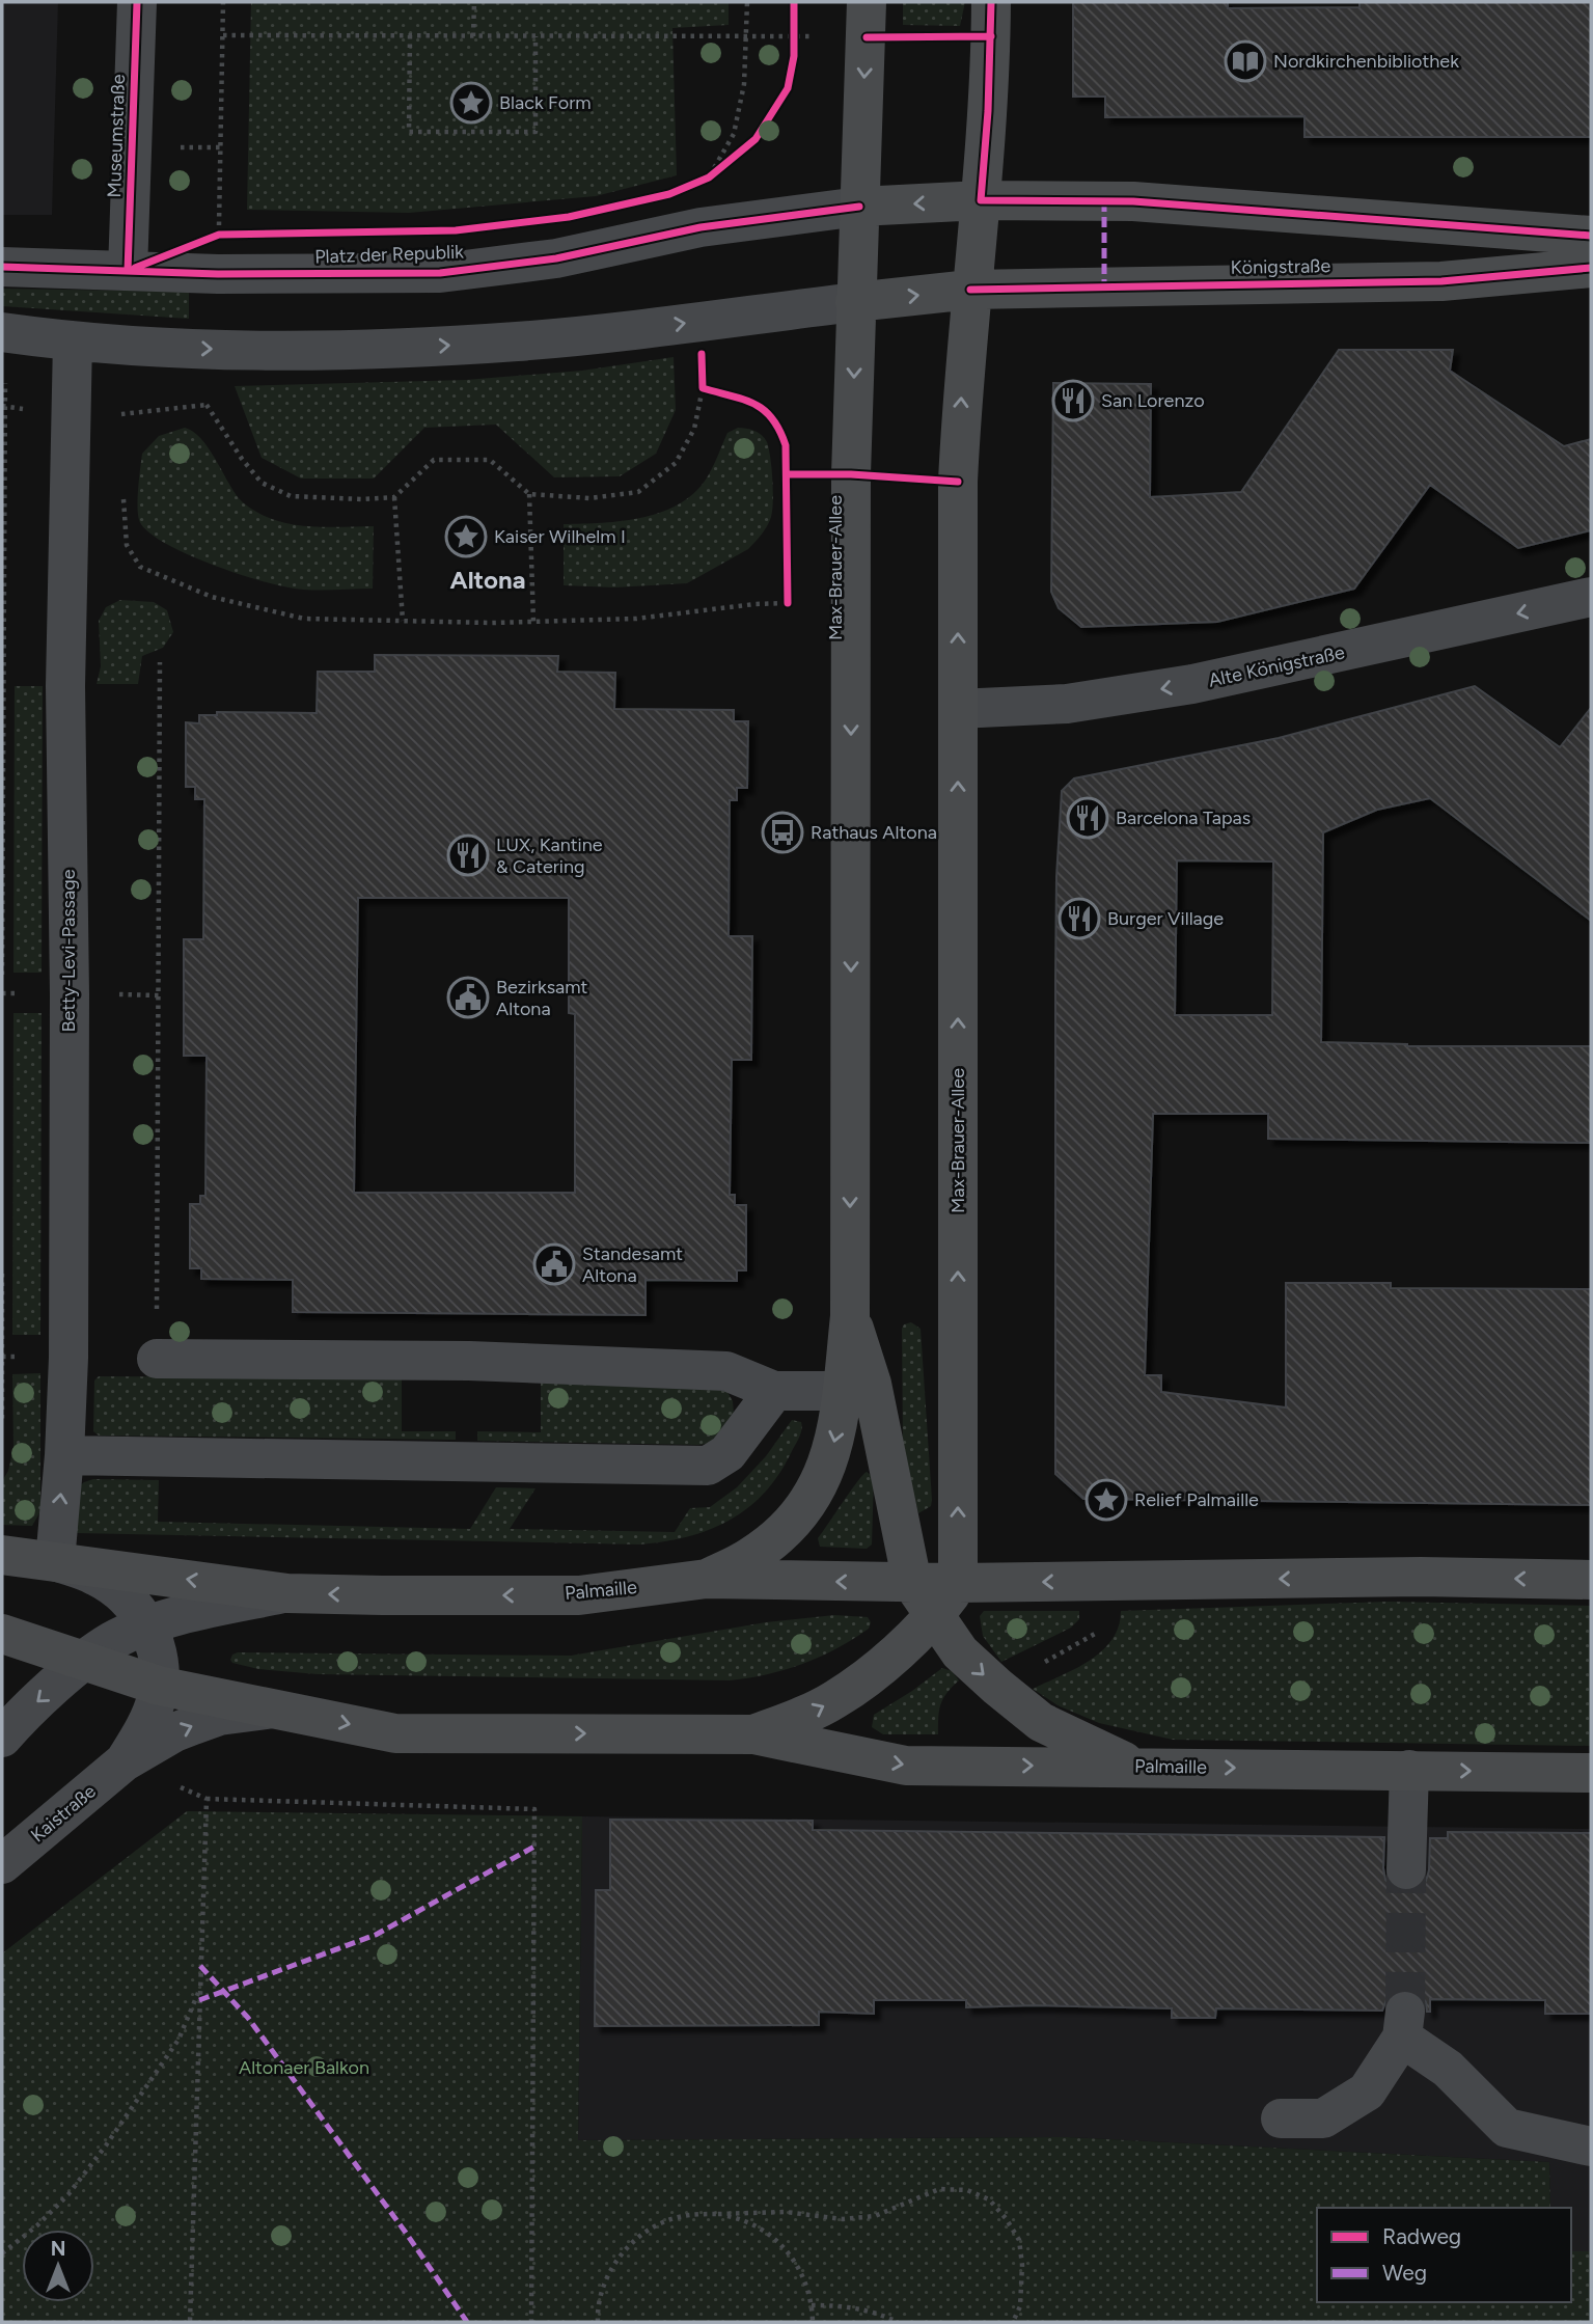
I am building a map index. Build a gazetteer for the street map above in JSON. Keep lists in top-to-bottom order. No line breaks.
{"streets":{"main road":["Platz der Republik","Königstraße","Max-Brauer-Allee","Palmaille"],"street":["Museumstraße","Alte Königstraße","Betty-Levi-Passage","Kaistraße"]},"crossings":[["Museumstraße","Platz der Republik"],["Platz der Republik","Max-Brauer-Allee"],["Königstraße","Max-Brauer-Allee"],["Max-Brauer-Allee","Alte Königstraße"],["Max-Brauer-Allee","Palmaille"],["Betty-Levi-Passage","Palmaille"],["Palmaille","Kaistraße"]],"one_way":["Alte Königstraße"],"districts":["Altona"],"parks":["Altonaer Balkon"],"places":{"library":["Nordkirchenbibliothek"],"place":["Black Form","Kaiser Wilhelm I","Relief Palmaille"],"restaurant":["San Lorenzo","Barcelona Tapas","LUX, Kantine & Catering","Burger Village"],"bus stop":["Rathaus Altona"],"public building":["Bezirksamt Altona","Standesamt Altona"]},"legend":["Radweg","Weg"],"north":"top"}
